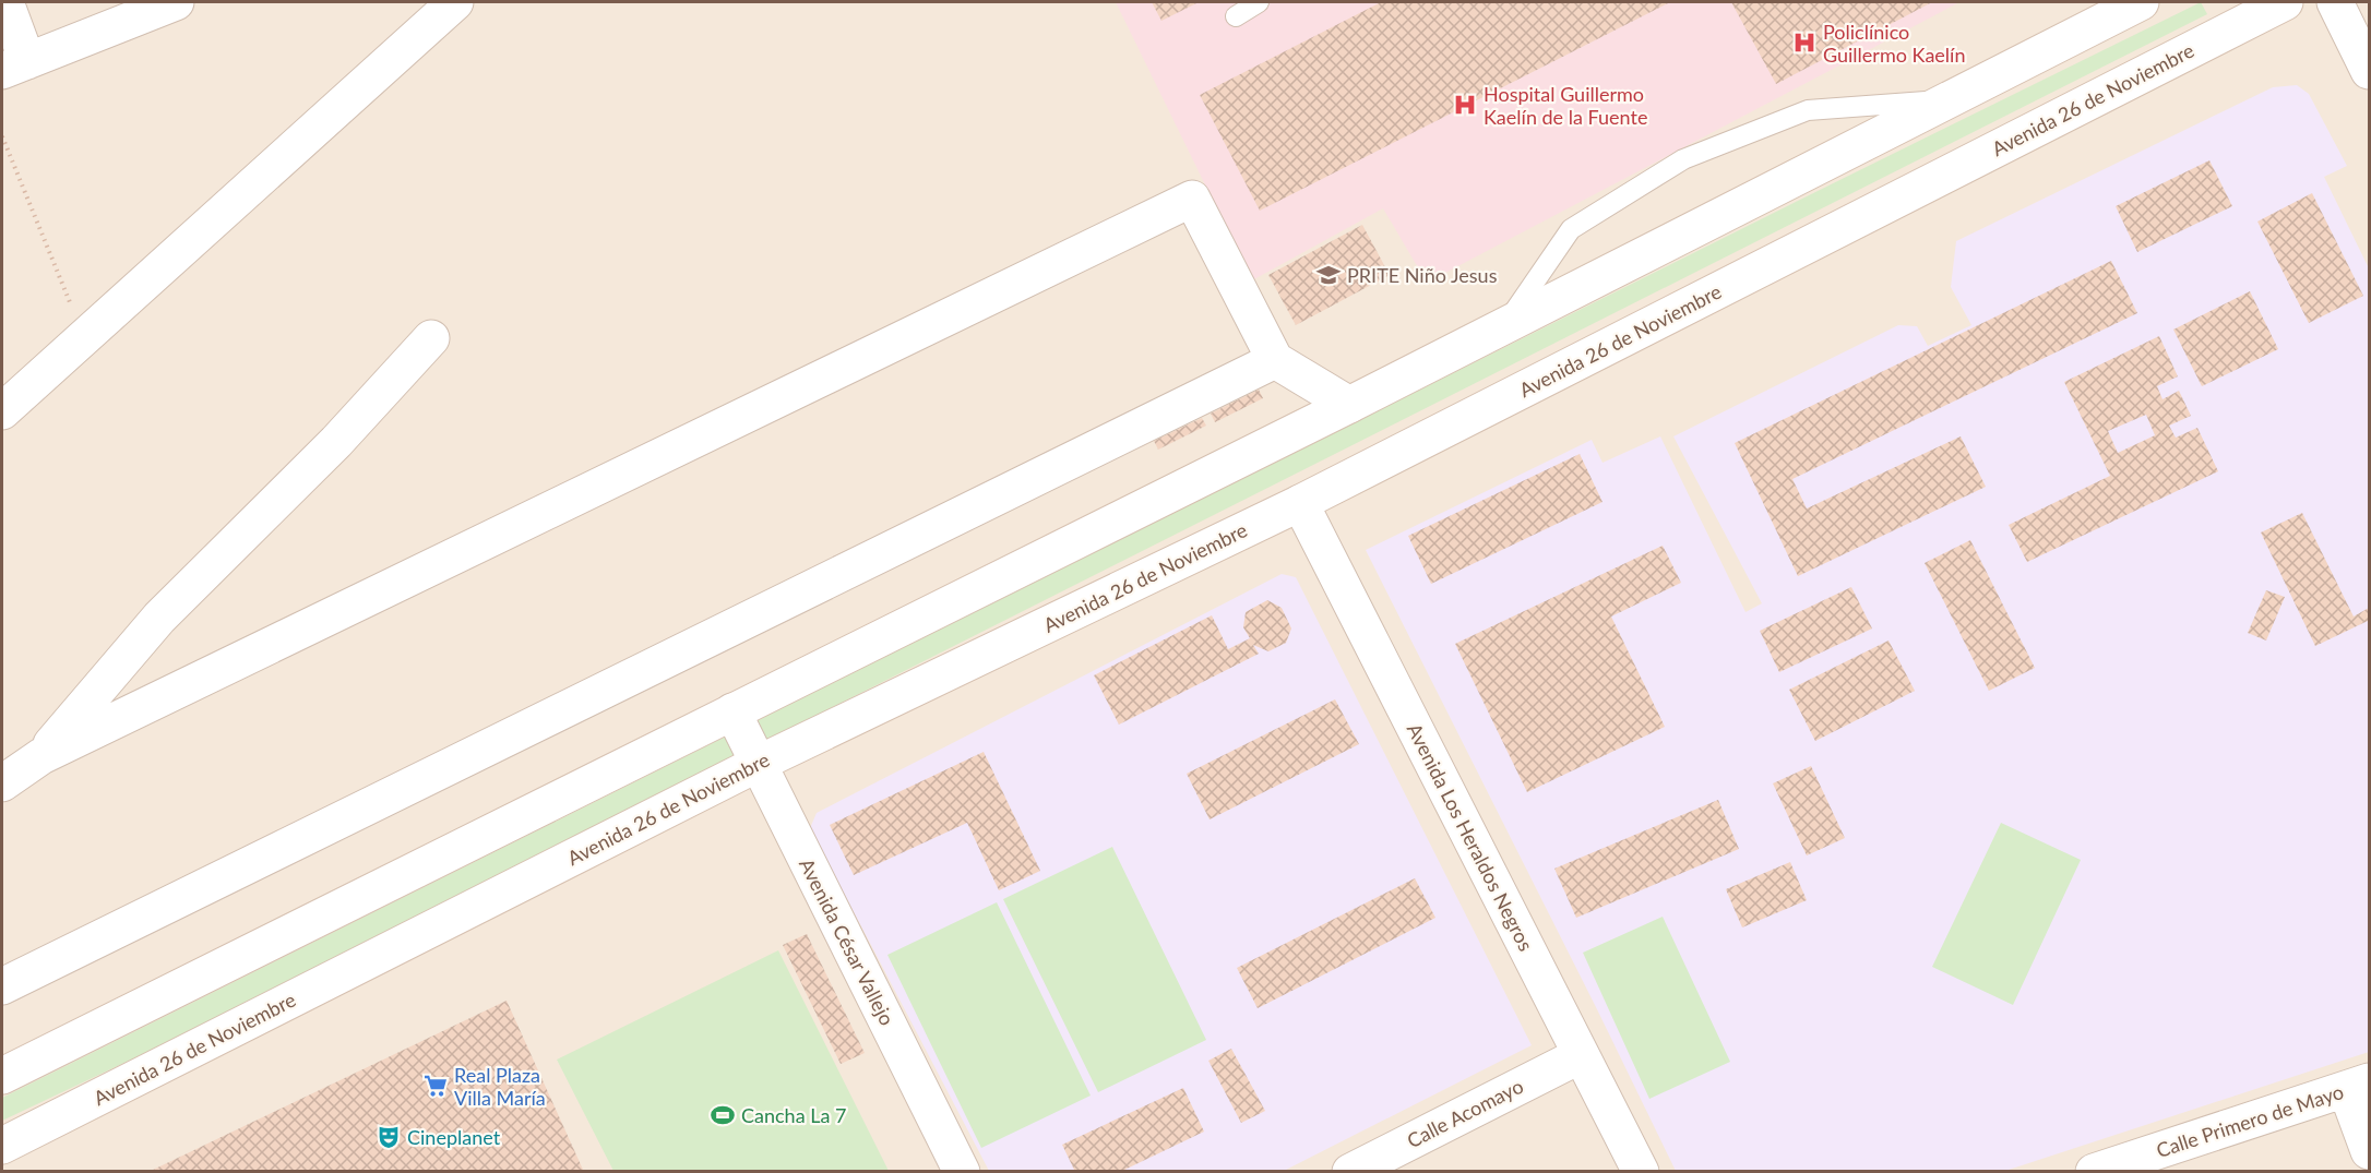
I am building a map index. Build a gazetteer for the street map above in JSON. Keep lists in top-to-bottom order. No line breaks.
{"streets":{"street":["Avenida 26 de Noviembre","Avenida Los Heraldos Negros","Avenida César Vallejo","Calle Acomayo","Calle Primero de Mayo"]},"crossings":[["Avenida 26 de Noviembre","Avenida Los Heraldos Negros"],["Avenida 26 de Noviembre","Avenida César Vallejo"],["Avenida Los Heraldos Negros","Calle Acomayo"]],"places":{"hospital":["Policlínico Guillermo Kaelín","Hospital Guillermo Kaelín de la Fuente"],"school or university":["PRITE Niño Jesus"],"supermarket":["Real Plaza Villa María"],"sports":["Cancha La 7"],"theatre":["Cineplanet"]}}
